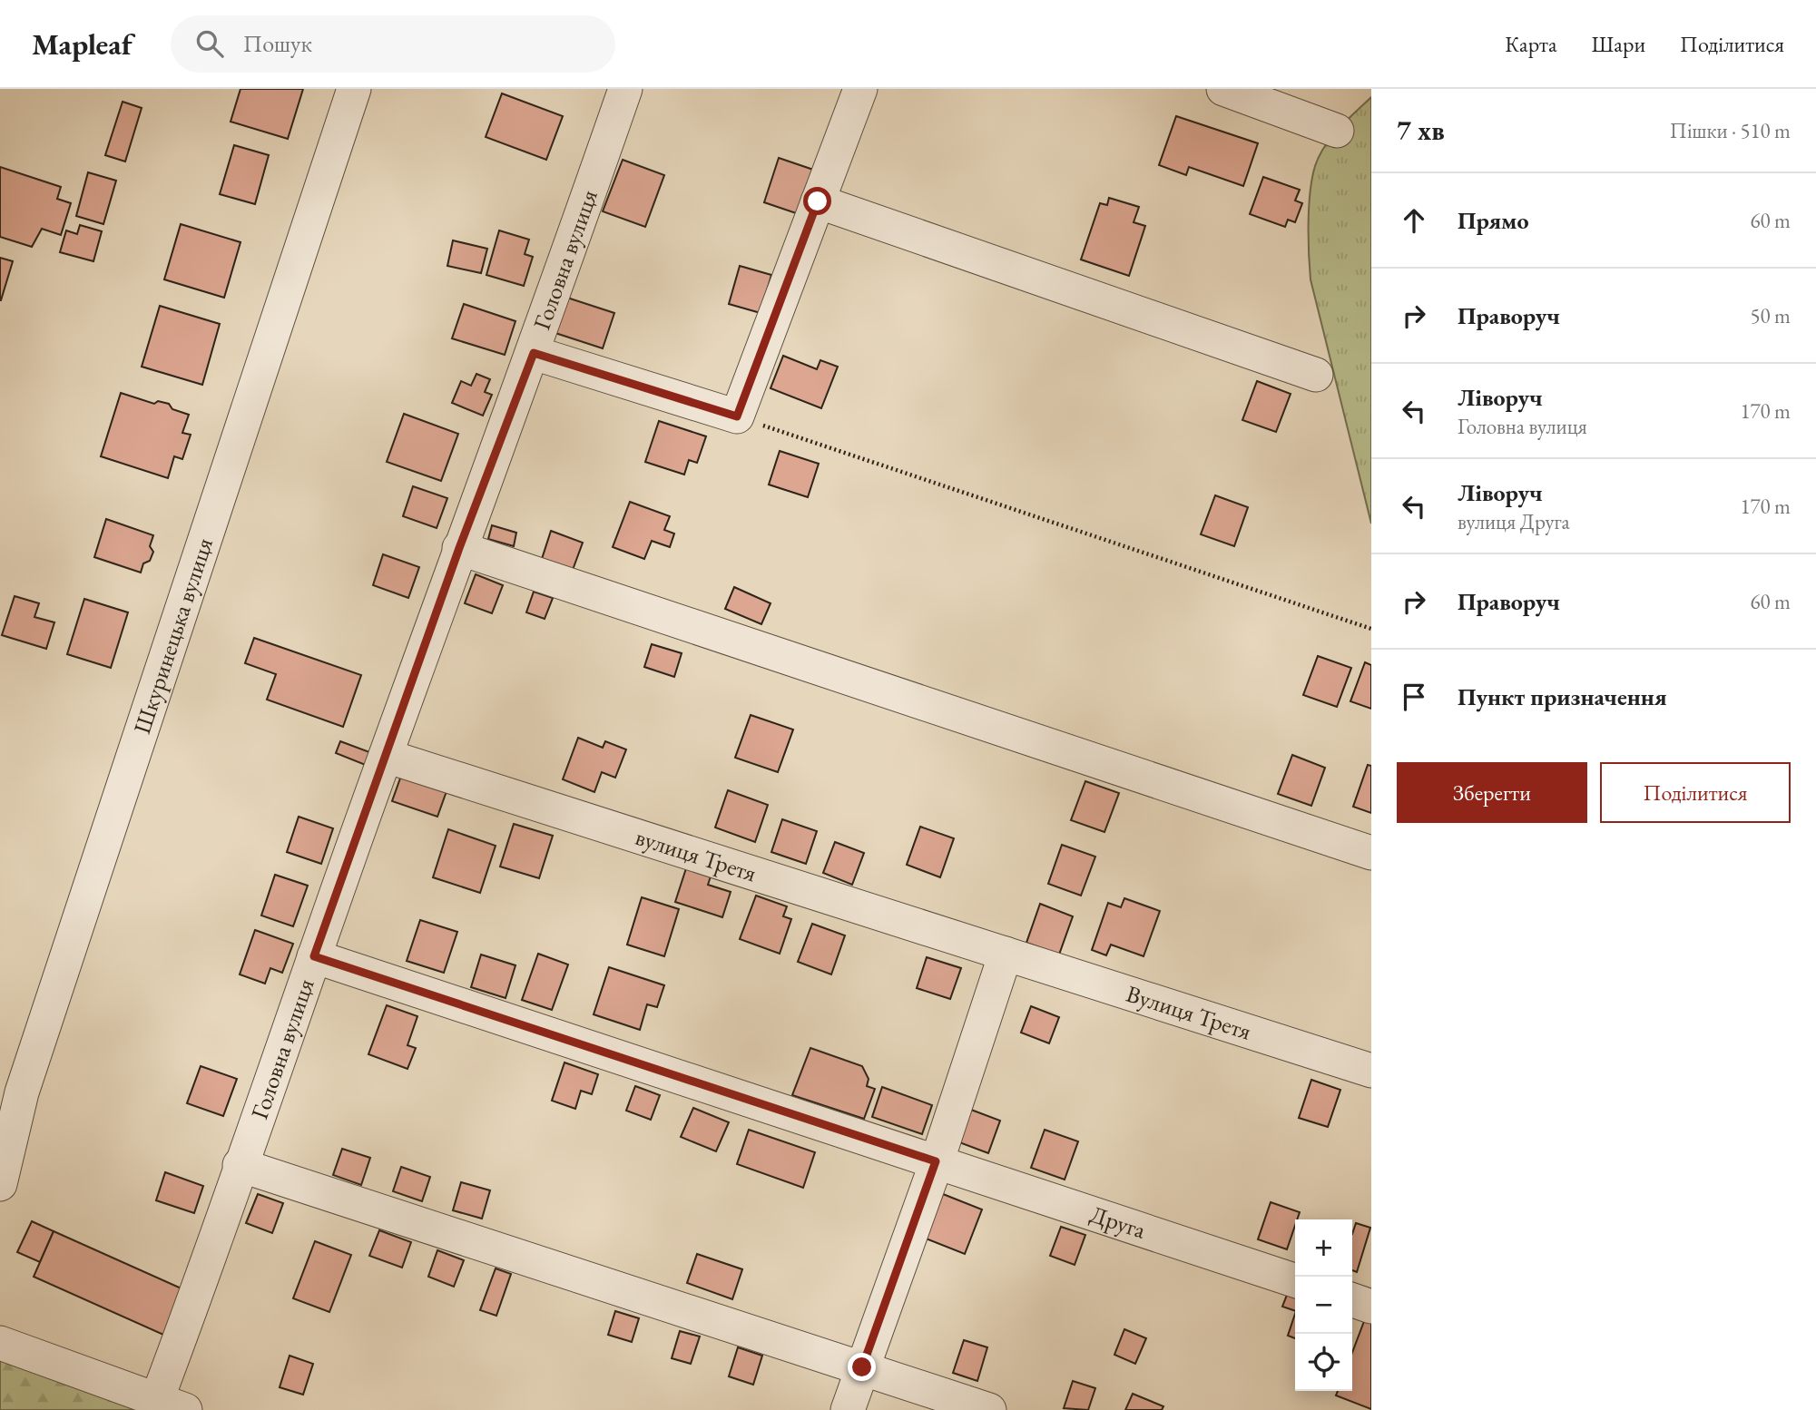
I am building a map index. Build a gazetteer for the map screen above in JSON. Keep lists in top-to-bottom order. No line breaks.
{"streets":{"street":["Головна вулиця","Шкуринецька вулиця","вулиця Третя","Вулиця Третя","Друга"]},"crossings":[["Головна вулиця","вулиця Третя"],["Головна вулиця","Друга"],["вулиця Третя","Вулиця Третя"]],"page":{"header":"Mapleaf","search":"Пошук","nav":["Карта","Шари","Поділитися"],"heading":["7 хв","Пішки · 510 m"],"list":[["Прямо","60 m"],["Праворуч","50 m"],["Ліворуч","Головна вулиця","170 m"],["Ліворуч","вулиця Друга","170 m"],["Праворуч","60 m"],"Пункт призначення"],"buttons":["Зберегти","Поділитися"],"map_buttons":["+","−"]}}
